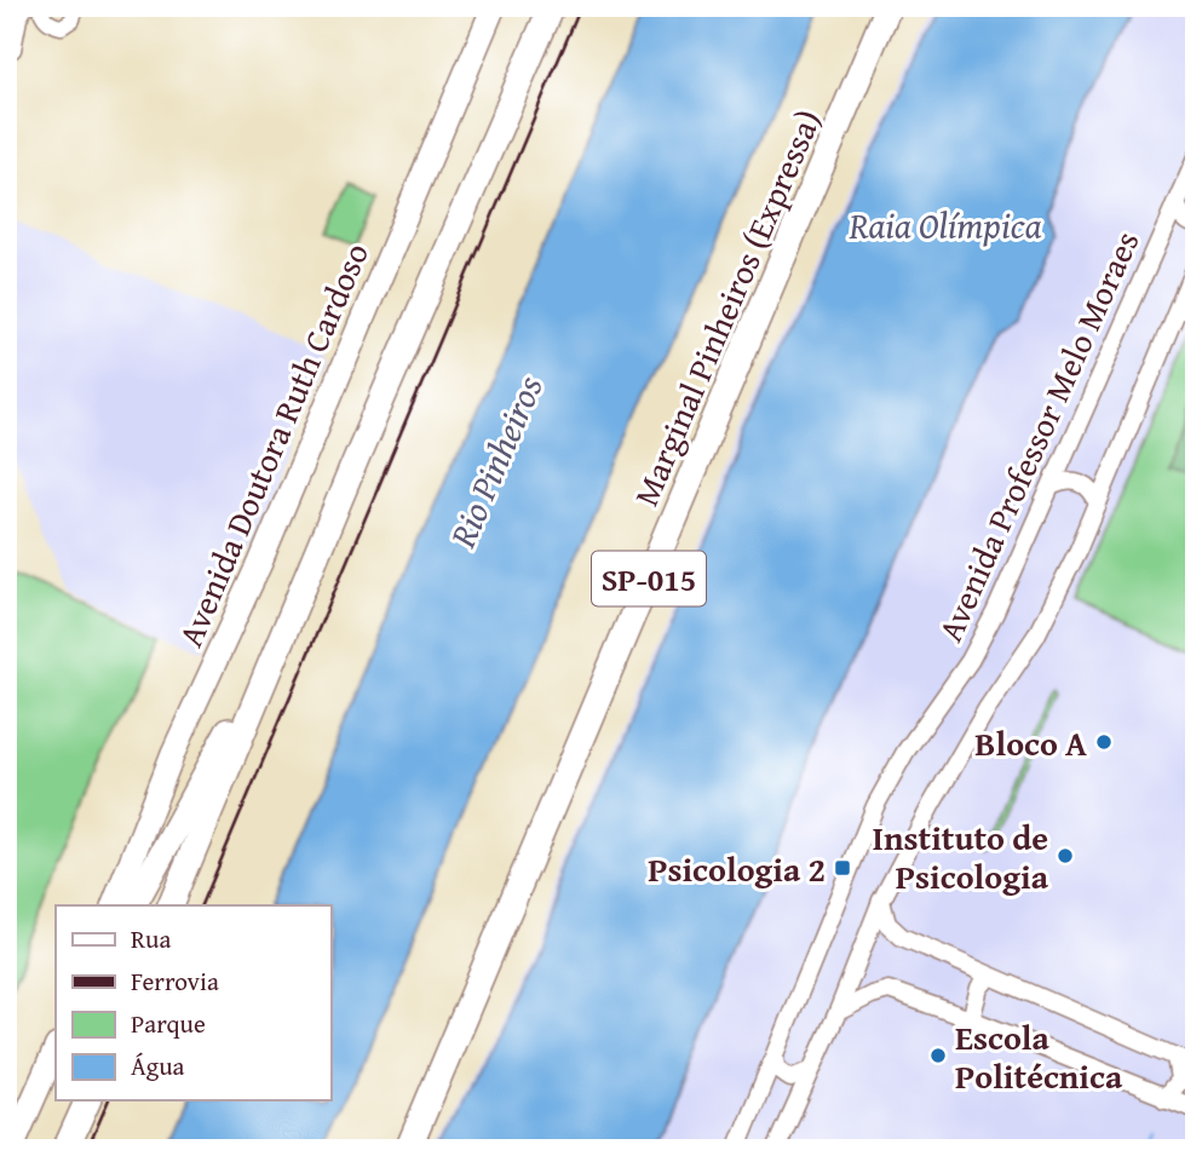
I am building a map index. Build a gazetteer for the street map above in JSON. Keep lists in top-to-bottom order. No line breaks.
{"streets":{"highway":["Marginal Pinheiros (Expressa)","Avenida Doutora Ruth Cardoso","SP-015"],"street":["Avenida Professor Melo Moraes"]},"water":["Raia Olímpica","Rio Pinheiros"],"places":{"other":["Bloco A","Instituto de Psicologia","Escola Politécnica"],"transit":["Psicologia 2"]},"legend":["Rua","Ferrovia","Parque","Água"]}
